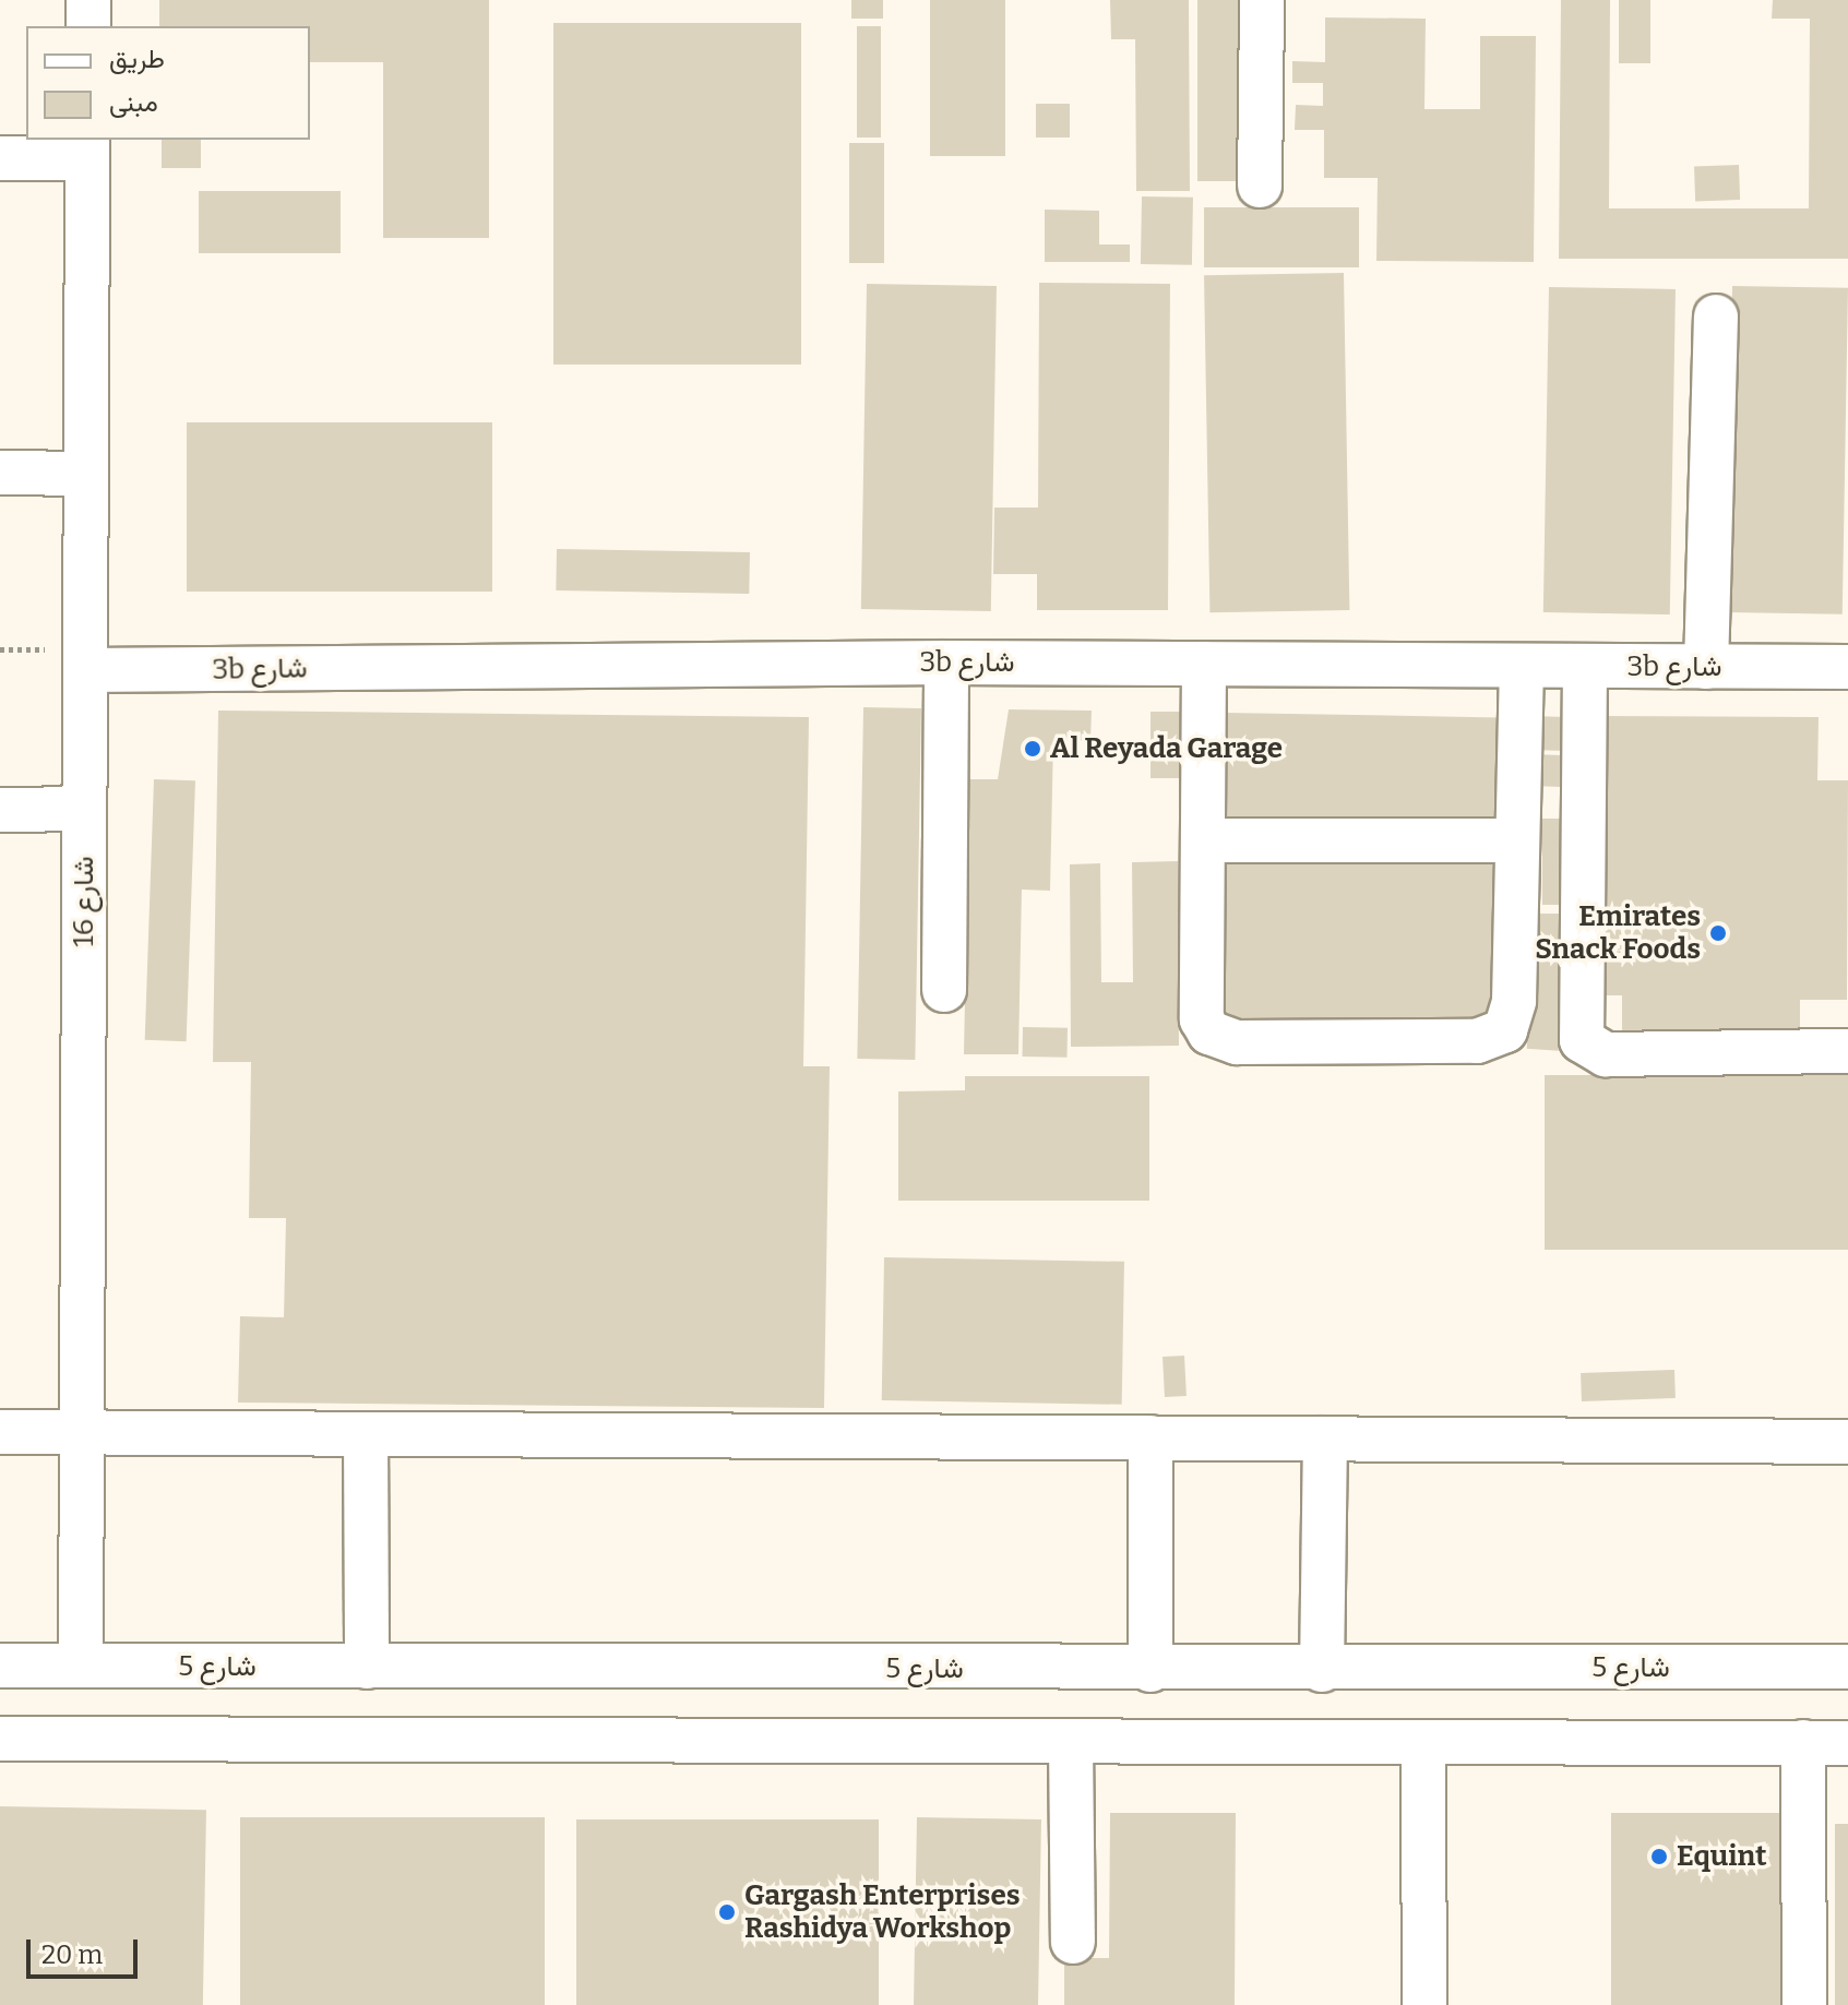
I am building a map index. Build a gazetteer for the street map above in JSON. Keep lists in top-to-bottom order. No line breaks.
{"streets":{"street":["3b شارع","شارع 16","شارع 5"]},"crossings":[["3b شارع","شارع 16"],["شارع 16","شارع 5"]],"places":["Al Reyada Garage","Emirates Snack Foods","Equint","Gargash Enterprises Rashidya Workshop"],"legend":["طريق","مبنى"],"scale_bar":"20 m"}
